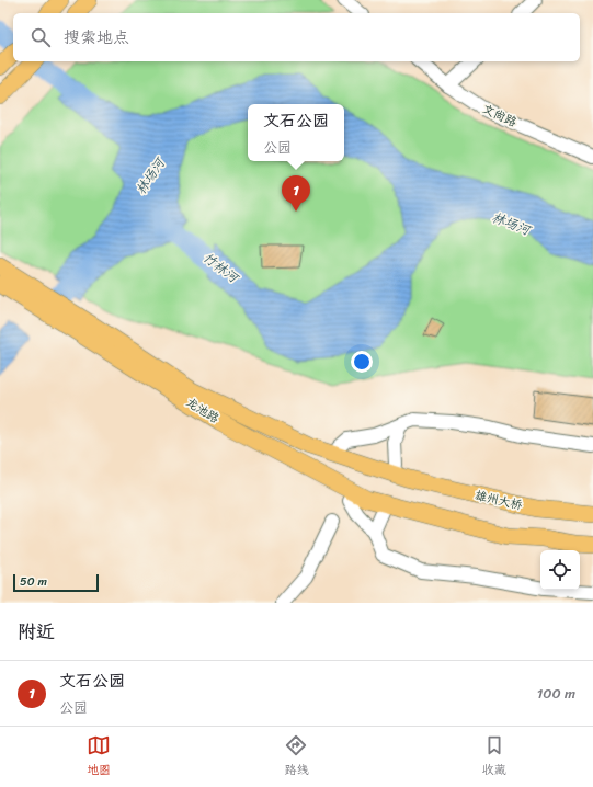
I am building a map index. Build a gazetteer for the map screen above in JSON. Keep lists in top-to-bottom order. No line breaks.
{"streets":{"main road":["龙池路","雄州大桥"],"street":["文尚路"]},"crossings":[["龙池路","雄州大桥"]],"water":["林场河","竹林河"],"scale_bar":"50 m","page":{"search":"搜索地点","popup":["文石公园","公园"],"pins":"1","scale":"50 m","heading":"附近","list":[{"mark":"1","name":"文石公园","note":"公园","value":"100 m"}],"nav":["地图","路线","收藏"]}}
